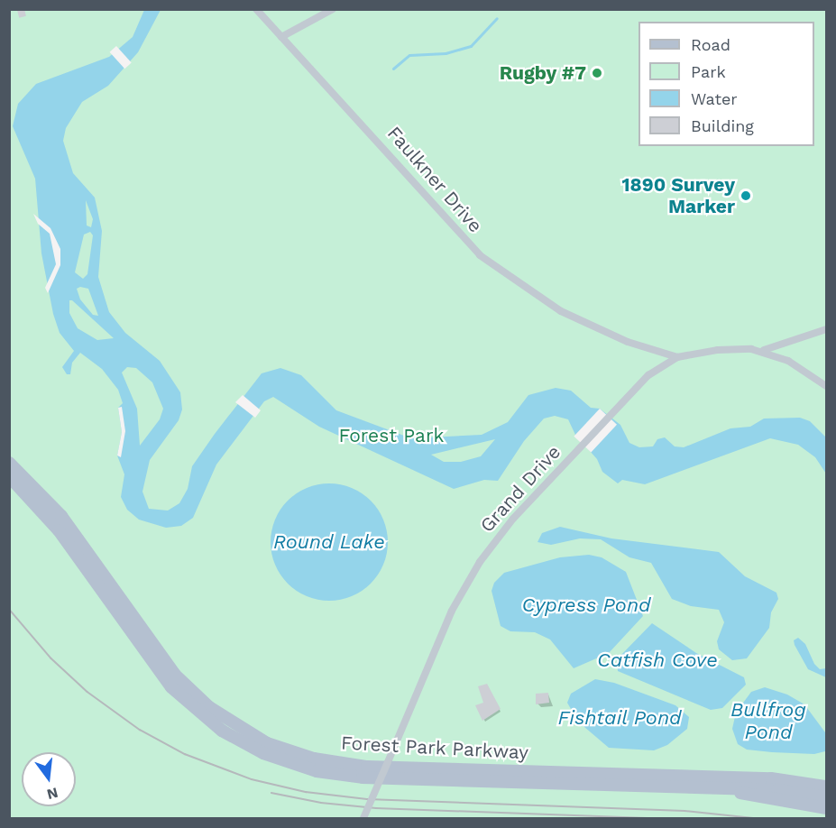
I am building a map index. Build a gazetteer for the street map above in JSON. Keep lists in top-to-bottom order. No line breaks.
{"streets":{"main road":["Forest Park Parkway"],"street":["Faulkner Drive","Grand Drive"]},"crossings":[["Faulkner Drive","Grand Drive"]],"water":["Round Lake","Cypress Pond","Catfish Cove","Bullfrog Pond","Fishtail Pond"],"parks":["Forest Park"],"places":["Rugby #7","1890 Survey Marker"],"legend":["Road","Park","Water","Building"],"north":"bottom"}
